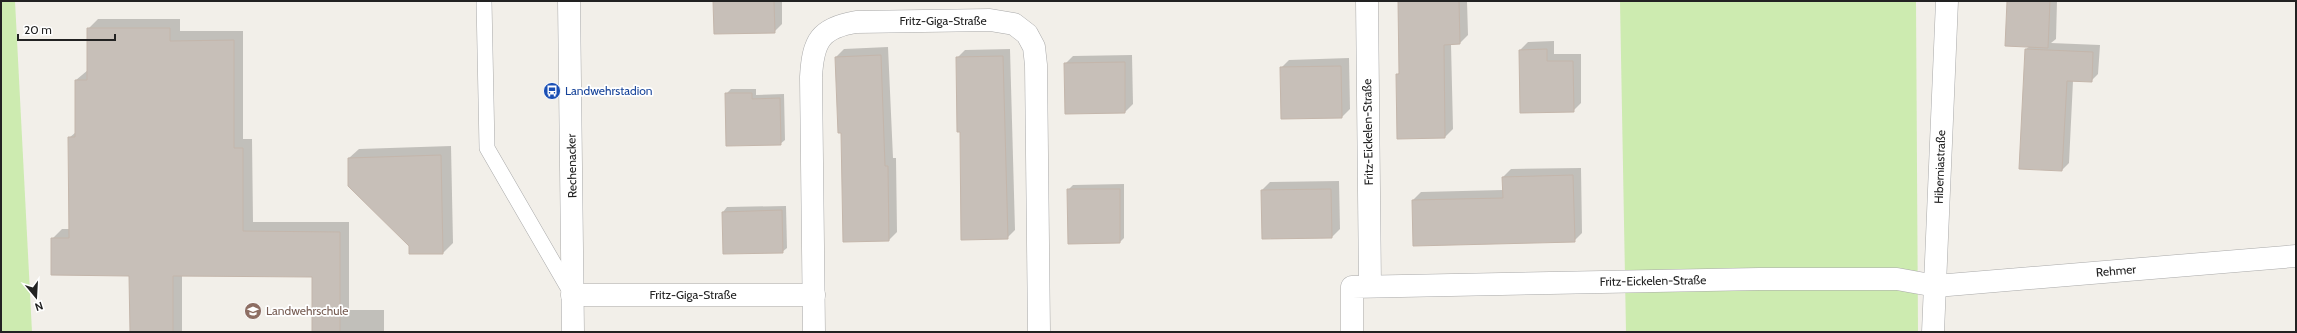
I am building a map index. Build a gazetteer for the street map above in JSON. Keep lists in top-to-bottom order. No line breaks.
{"streets":{"street":["Fritz-Giga-Straße","Fritz-Eickelen-Straße","Rechenacker","Hiberniastraße","Rehmer"]},"crossings":[["Fritz-Giga-Straße","Rechenacker"],["Fritz-Eickelen-Straße","Hiberniastraße"],["Fritz-Eickelen-Straße","Rehmer"],["Hiberniastraße","Rehmer"]],"places":{"bus stop":["Landwehrstadion"],"school or university":["Landwehrschule"]},"scale_bar":"20 m","north":"bottom"}
